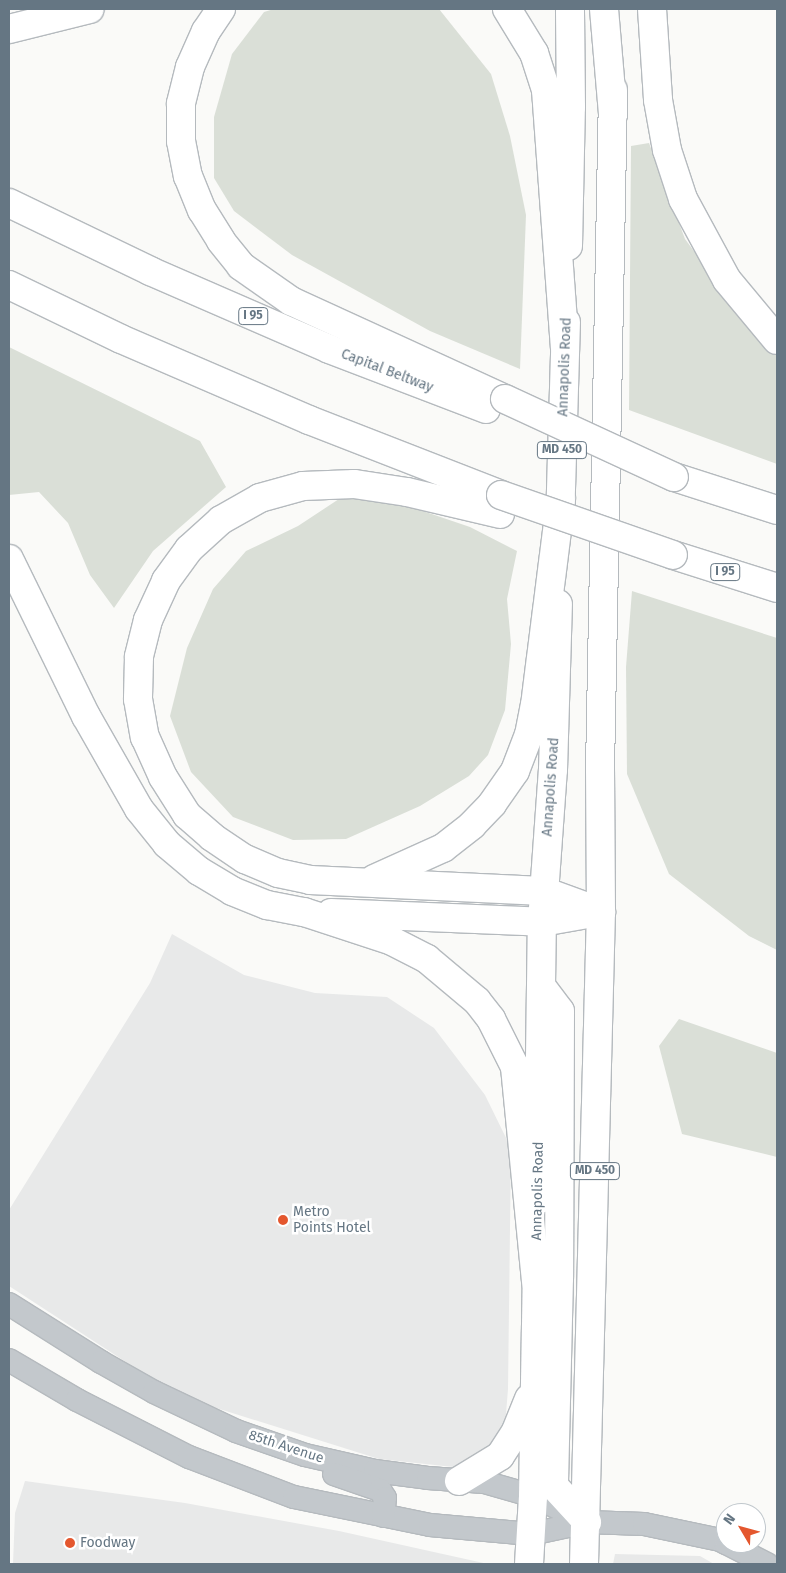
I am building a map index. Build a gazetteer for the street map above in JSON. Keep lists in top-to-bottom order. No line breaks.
{"streets":{"main road":["I 95","Annapolis Road","Capital Beltway","MD 450"],"street":["85th Avenue"]},"crossings":[["Annapolis Road","85th Avenue"],["MD 450","85th Avenue"]],"places":["Metro Points Hotel","Foodway"],"north":"top left"}
